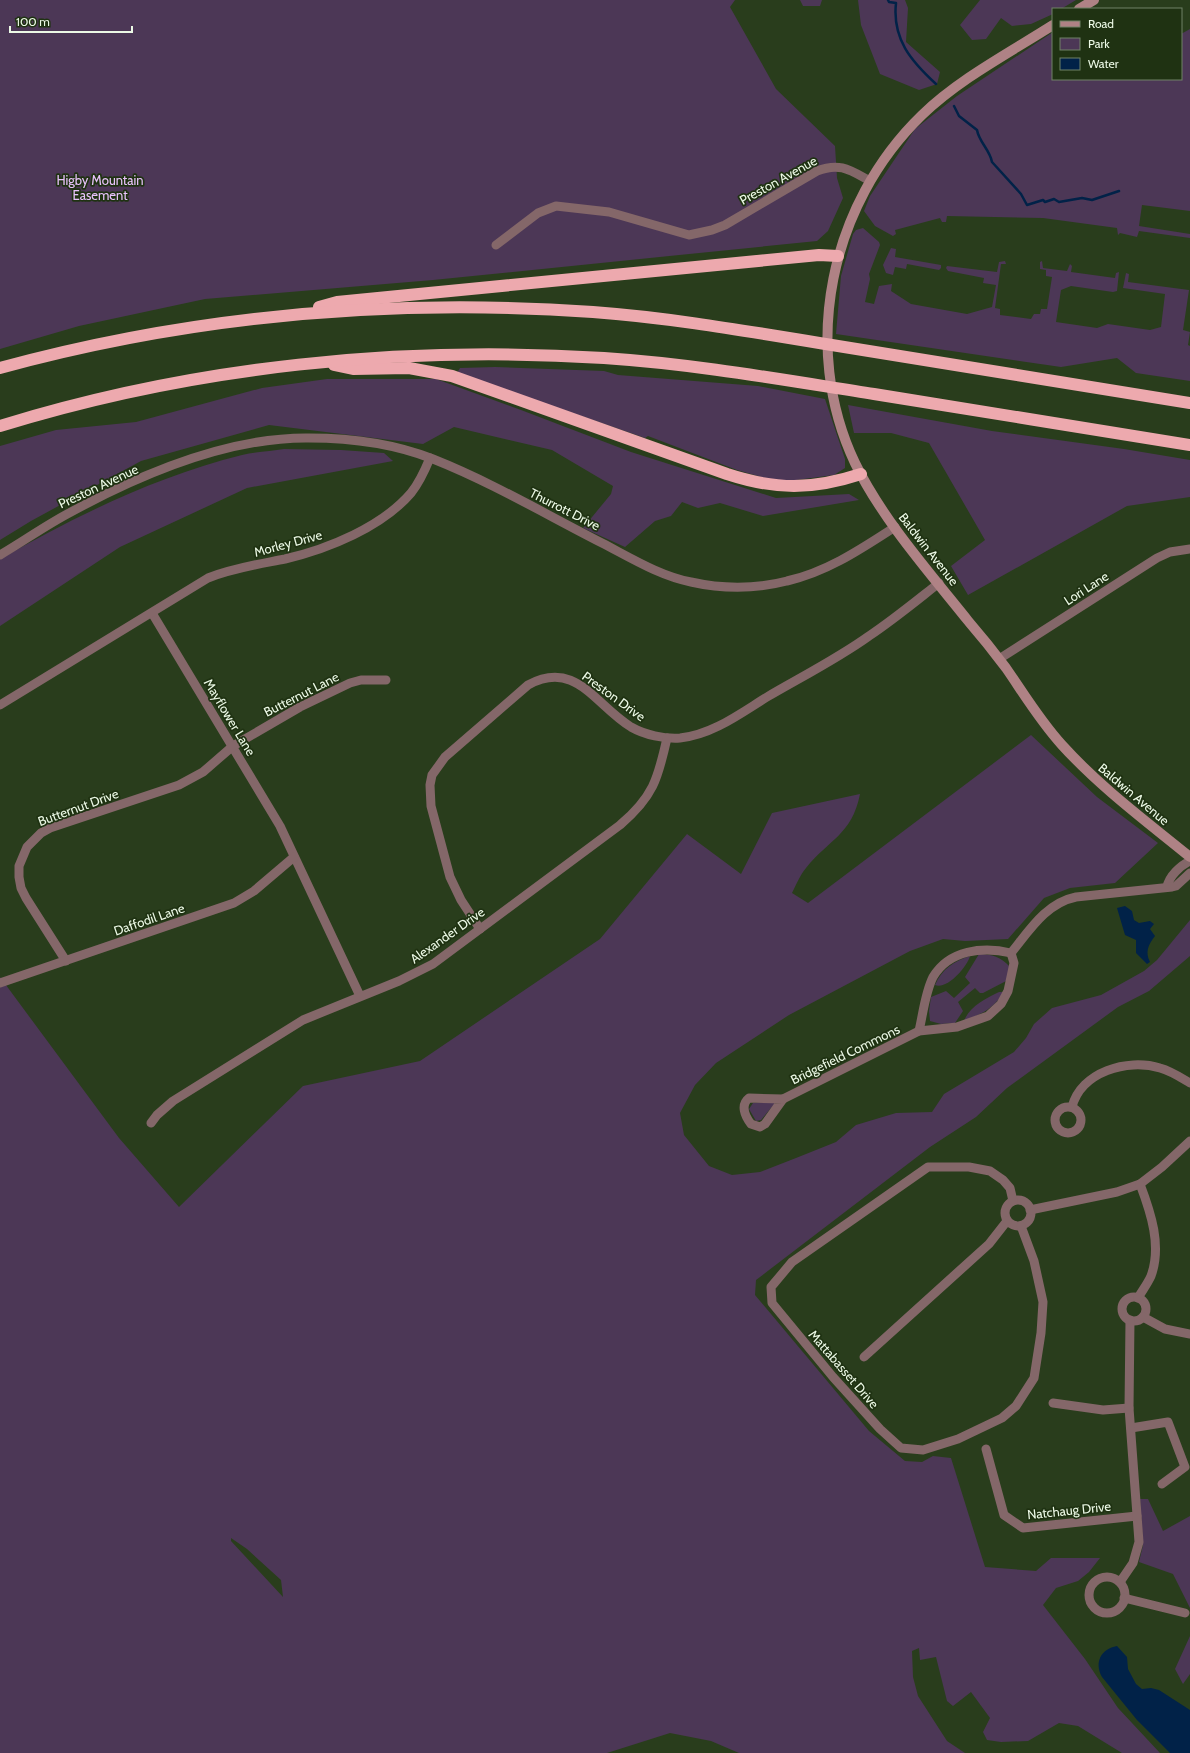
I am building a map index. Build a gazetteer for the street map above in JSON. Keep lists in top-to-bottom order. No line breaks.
{"streets":{"main road":["Baldwin Avenue"],"street":["Preston Avenue","Thurrott Drive","Morley Drive","Lori Lane","Butternut Lane","Preston Drive","Mayflower Lane","Butternut Drive","Daffodil Lane","Alexander Drive","Bridgefield Commons","Mattabasset Drive","Natchaug Drive"]},"crossings":[["Preston Avenue","Thurrott Drive"],["Preston Avenue","Baldwin Avenue"],["Thurrott Drive","Morley Drive"],["Thurrott Drive","Baldwin Avenue"],["Morley Drive","Mayflower Lane"],["Baldwin Avenue","Lori Lane"],["Baldwin Avenue","Preston Drive"],["Butternut Lane","Mayflower Lane"],["Butternut Lane","Butternut Drive"],["Preston Drive","Alexander Drive"],["Mayflower Lane","Butternut Drive"],["Mayflower Lane","Daffodil Lane"],["Mayflower Lane","Alexander Drive"],["Butternut Drive","Daffodil Lane"]],"parks":["Higby Mountain Easement"],"legend":["Road","Park","Water"],"scale_bar":"100 m"}
